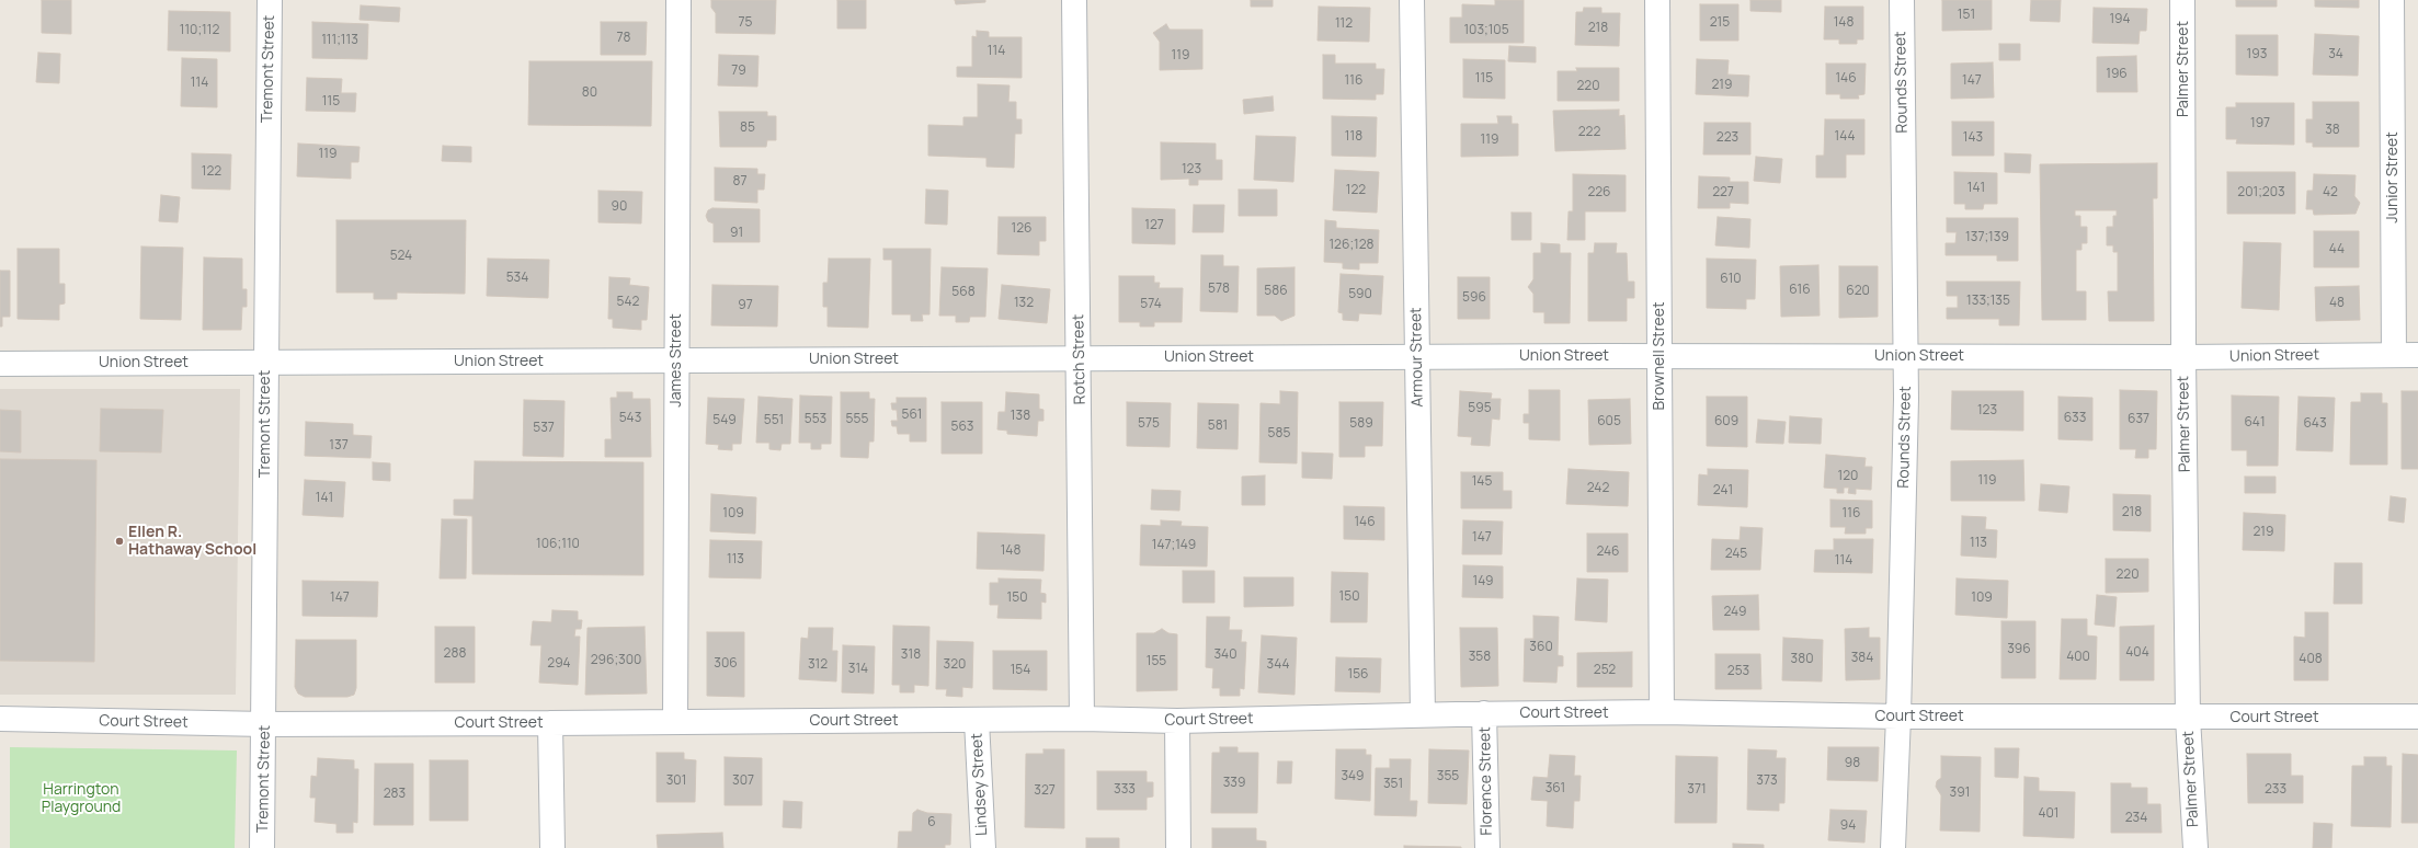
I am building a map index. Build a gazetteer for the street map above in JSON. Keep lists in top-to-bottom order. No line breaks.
{"streets":{"street":["Tremont Street","Palmer Street","Rounds Street","Junior Street","Union Street","Brownell Street","Armour Street","Rotch Street","James Street","Court Street","Florence Street","Lindsey Street"]},"crossings":[["Tremont Street","Union Street"],["Tremont Street","Court Street"],["Palmer Street","Union Street"],["Palmer Street","Court Street"],["Rounds Street","Union Street"],["Rounds Street","Court Street"],["Junior Street","Union Street"],["Union Street","Brownell Street"],["Union Street","Armour Street"],["Union Street","Rotch Street"],["Union Street","James Street"],["Brownell Street","Court Street"],["Armour Street","Court Street"],["Rotch Street","Court Street"],["James Street","Court Street"],["Court Street","Florence Street"],["Court Street","Lindsey Street"]],"parks":["Harrington Playground"],"places":["Ellen R. Hathaway School"],"house_numbers":["151","194","75","215","148","112","218","110;112","103;105","78","111;113","114","193","34","119","79","196","115","146","116","147","114","219","220","80","115","197","85","38","222","118","144","223","143","119","119","123","122","87","141","122","226","227","201;203","42","90","127","126","91","137;139","126;128","44","524","534","610","578","616","586","620","568","590","596","133;135","542","132","48","574","97","595","123","561","138","543","633","553","555","637","549","551","605","609","641","575","589","643","581","563","537","585","137","120","119","145","242","241","141","218","109","116","146","219","147","113","106;110","147;149","148","246","245","113","114","220","149","150","147","150","109","249","360","396","404","288","318","340","358","400","384","380","408","296;300","155","294","306","312","320","344","314","154","252","253","156","98","349","355","301","307","373","339","351","361","333","371","233","327","391","283","401","234","6","94"]}
